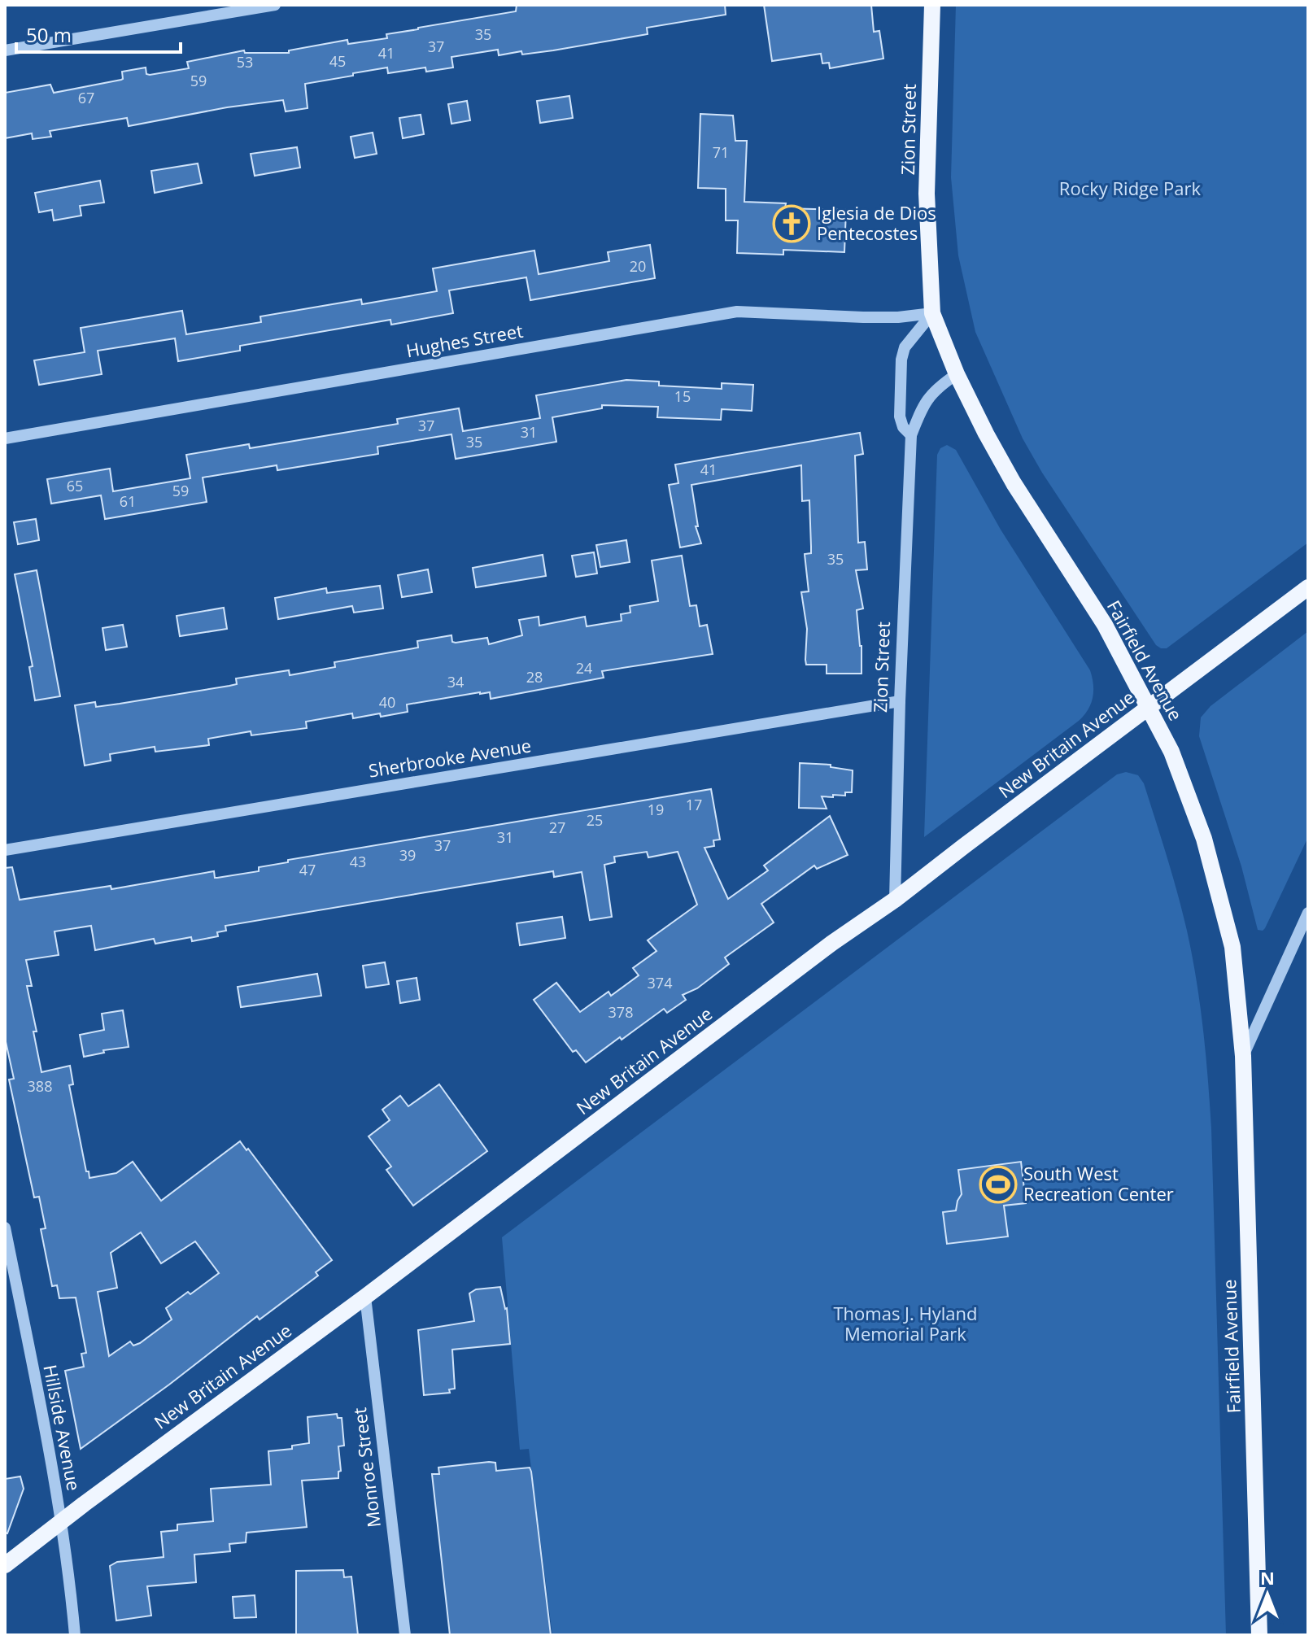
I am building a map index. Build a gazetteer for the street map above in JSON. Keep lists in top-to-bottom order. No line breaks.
{"streets":{"main road":["Zion Street","Fairfield Avenue","New Britain Avenue"],"street":["Hughes Street","Sherbrooke Avenue","Hillside Avenue","Monroe Street"]},"crossings":[["Zion Street","Hughes Street"],["Zion Street","Fairfield Avenue"],["Zion Street","New Britain Avenue"],["Zion Street","Sherbrooke Avenue"],["Hughes Street","Fairfield Avenue"],["Fairfield Avenue","New Britain Avenue"],["New Britain Avenue","Hillside Avenue"],["New Britain Avenue","Monroe Street"]],"parks":["Rocky Ridge Park","Thomas J. Hyland Memorial Park"],"places":{"church":["Iglesia de Dios Pentecostes"],"sports":["South West Recreation Center"]},"house_numbers":["35","37","41","45","53","59","67","71","20","15","37","31","35","41","65","59","61","35","24","28","34","40","17","19","25","27","31","37","39","43","47","374","378","388"],"scale_bar":"50 m","north":"top"}
